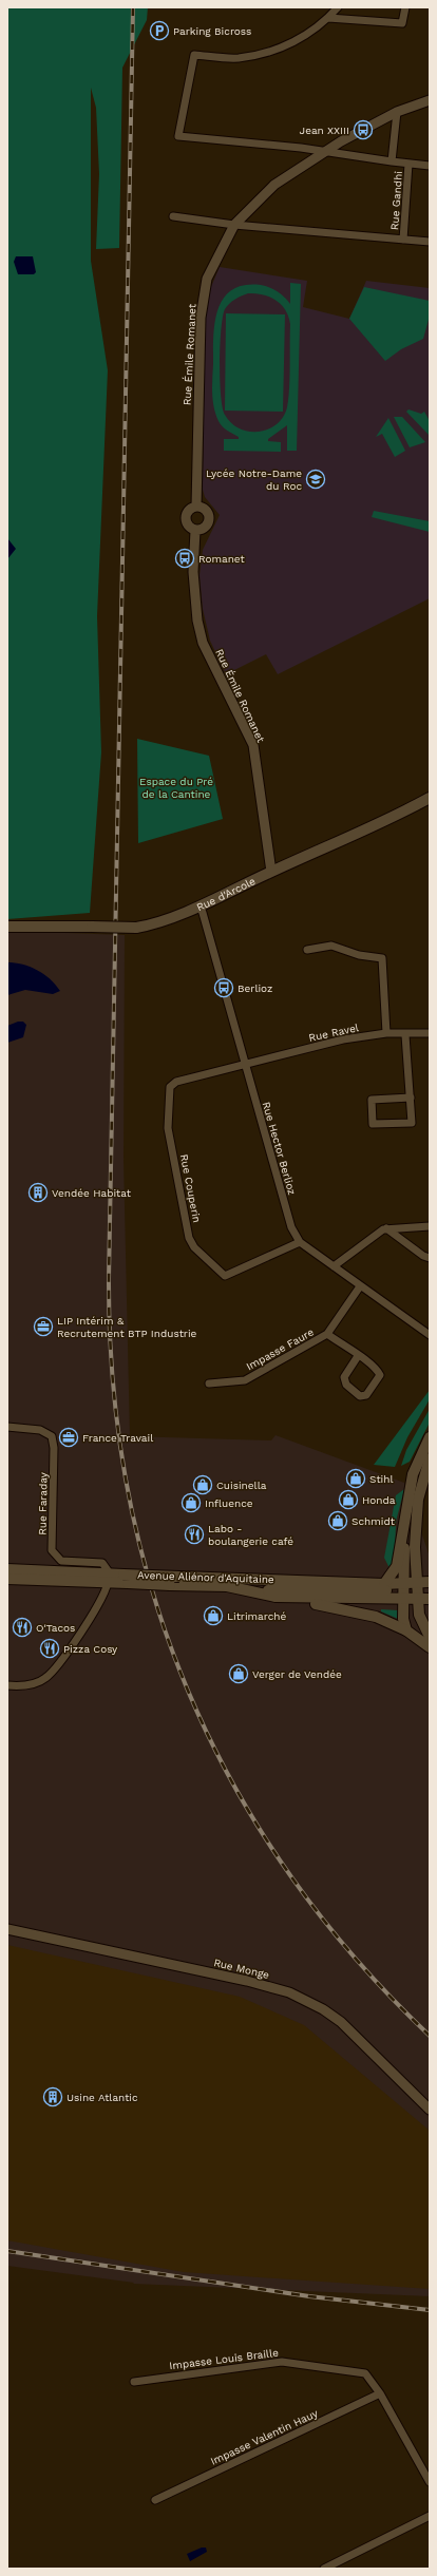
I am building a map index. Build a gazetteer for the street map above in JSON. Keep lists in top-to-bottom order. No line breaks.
{"streets":{"main road":["Rue d'Arcole","Avenue Aliénor d'Aquitaine"],"street":["Rue Gandhi","Rue Émile Romanet","Rue Ravel","Rue Hector Berlioz","Rue Couperin","Impasse Faure","Rue Faraday","Rue Monge","Impasse Louis Braille","Impasse Valentin Hauy"]},"crossings":[["Rue Émile Romanet","Rue d'Arcole"],["Rue d'Arcole","Rue Hector Berlioz"],["Rue Ravel","Rue Hector Berlioz"],["Rue Ravel","Rue Couperin"],["Rue Hector Berlioz","Rue Couperin"],["Rue Hector Berlioz","Impasse Faure"],["Rue Faraday","Avenue Aliénor d'Aquitaine"],["Impasse Louis Braille","Impasse Valentin Hauy"]],"parks":["Espace du Pré de la Cantine"],"places":{"parking":["Parking Bicross"],"bus stop":["Jean XXIII","Romanet","Berlioz"],"school or university":["Lycée Notre-Dame du Roc"],"building":["Vendée Habitat","Usine Atlantic"],"office":["LIP Intérim & Recrutement BTP Industrie","France Travail"],"shop":["Stihl","Cuisinella","Honda","Influence","Schmidt","Litrimarché","Verger de Vendée"],"restaurant":["Labo - boulangerie café","O'Tacos","Pizza Cosy"]}}
